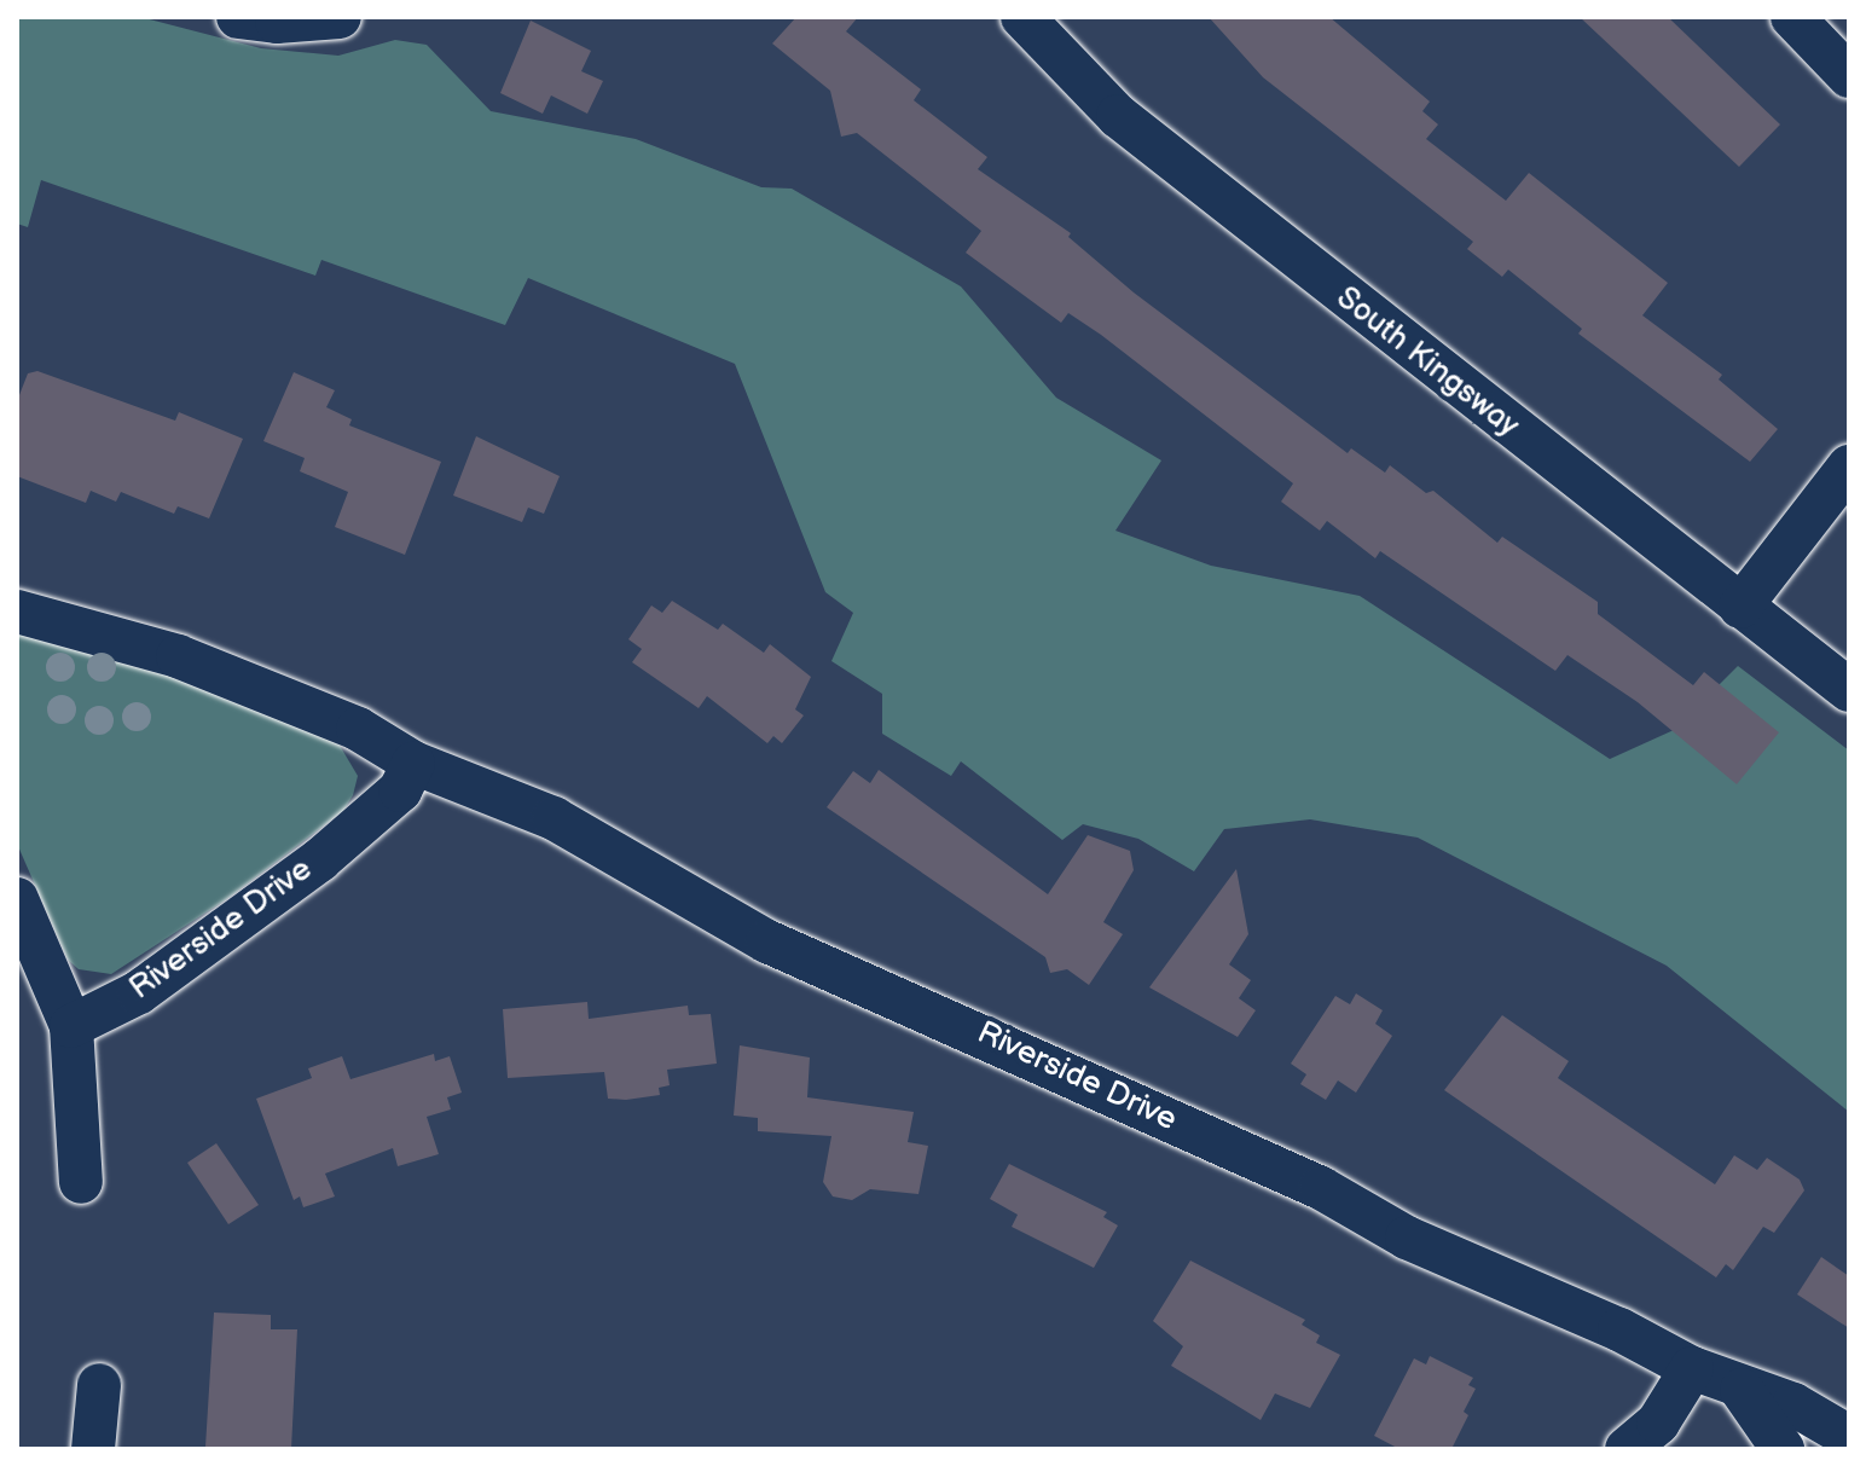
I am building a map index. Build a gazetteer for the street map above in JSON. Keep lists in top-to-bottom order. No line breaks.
{"streets":{"street":["South Kingsway","Riverside Drive"]}}
